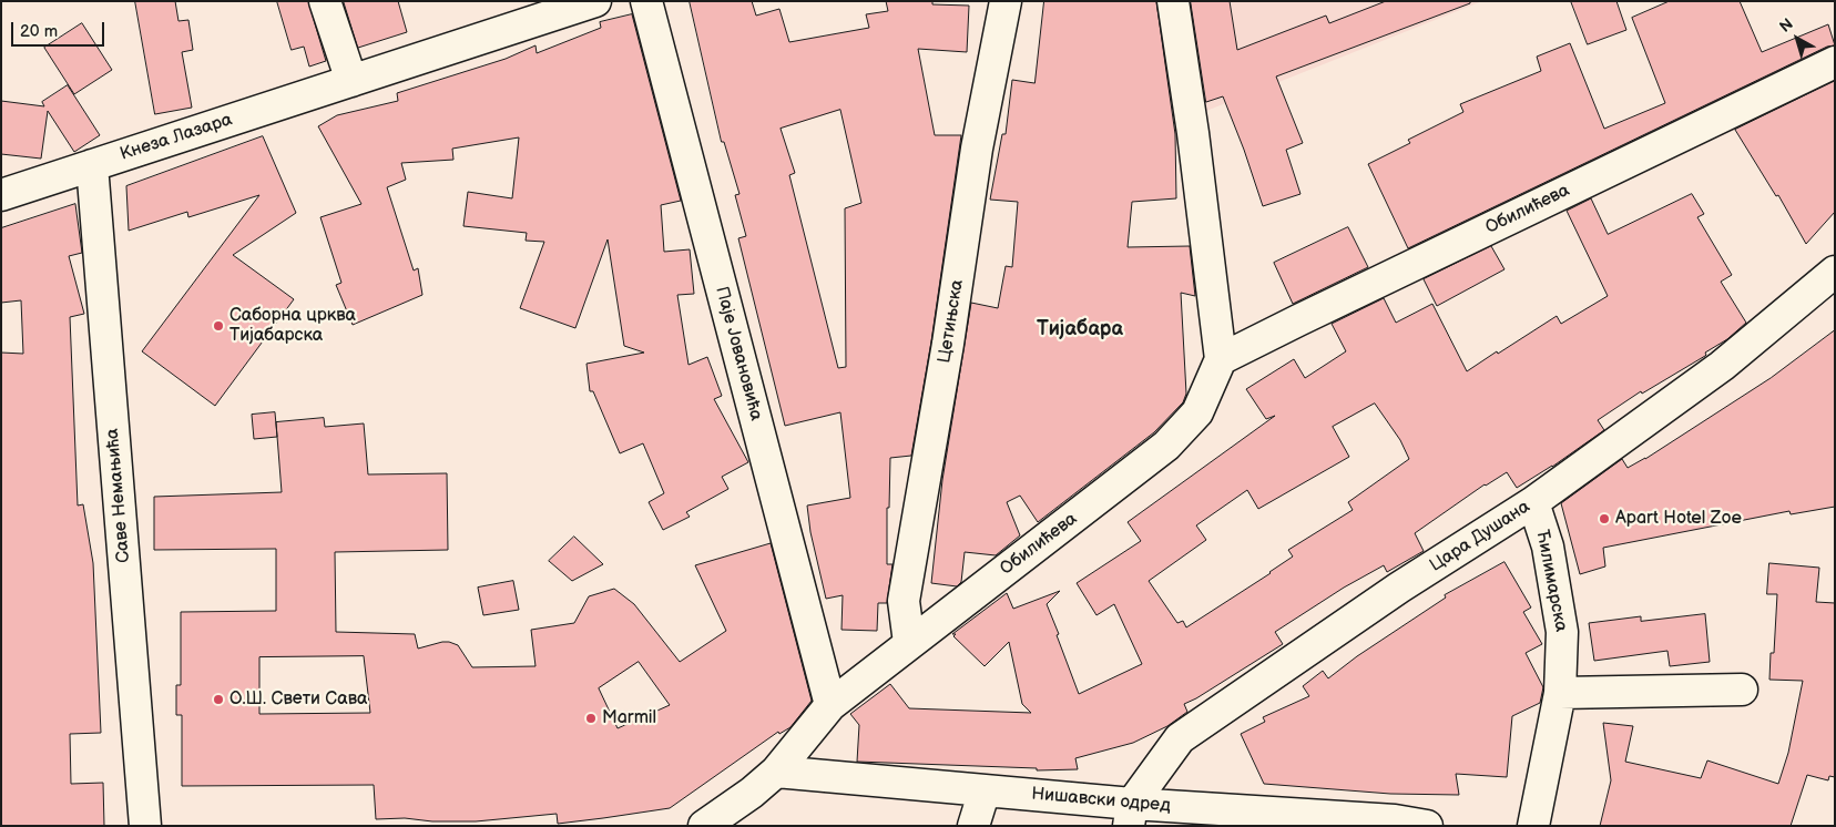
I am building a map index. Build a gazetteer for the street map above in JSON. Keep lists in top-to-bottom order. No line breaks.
{"streets":{"street":["Кнеза Лазара","Обилићева","Цетињска","Паје Јовановића","Саве Немањића","Цара Душана","Ћилимарска","Нишавски одред"]},"crossings":[["Кнеза Лазара","Саве Немањића"],["Обилићева","Цетињска"],["Обилићева","Паје Јовановића"],["Обилићева","Нишавски одред"],["Цара Душана","Ћилимарска"],["Цара Душана","Нишавски одред"]],"districts":["Тијабара"],"places":["Саборна црква Тијабарска","Apart Hotel Zoe","О.Ш. Свети Сава","Marmil"],"scale_bar":"20 m","north":"top left"}
